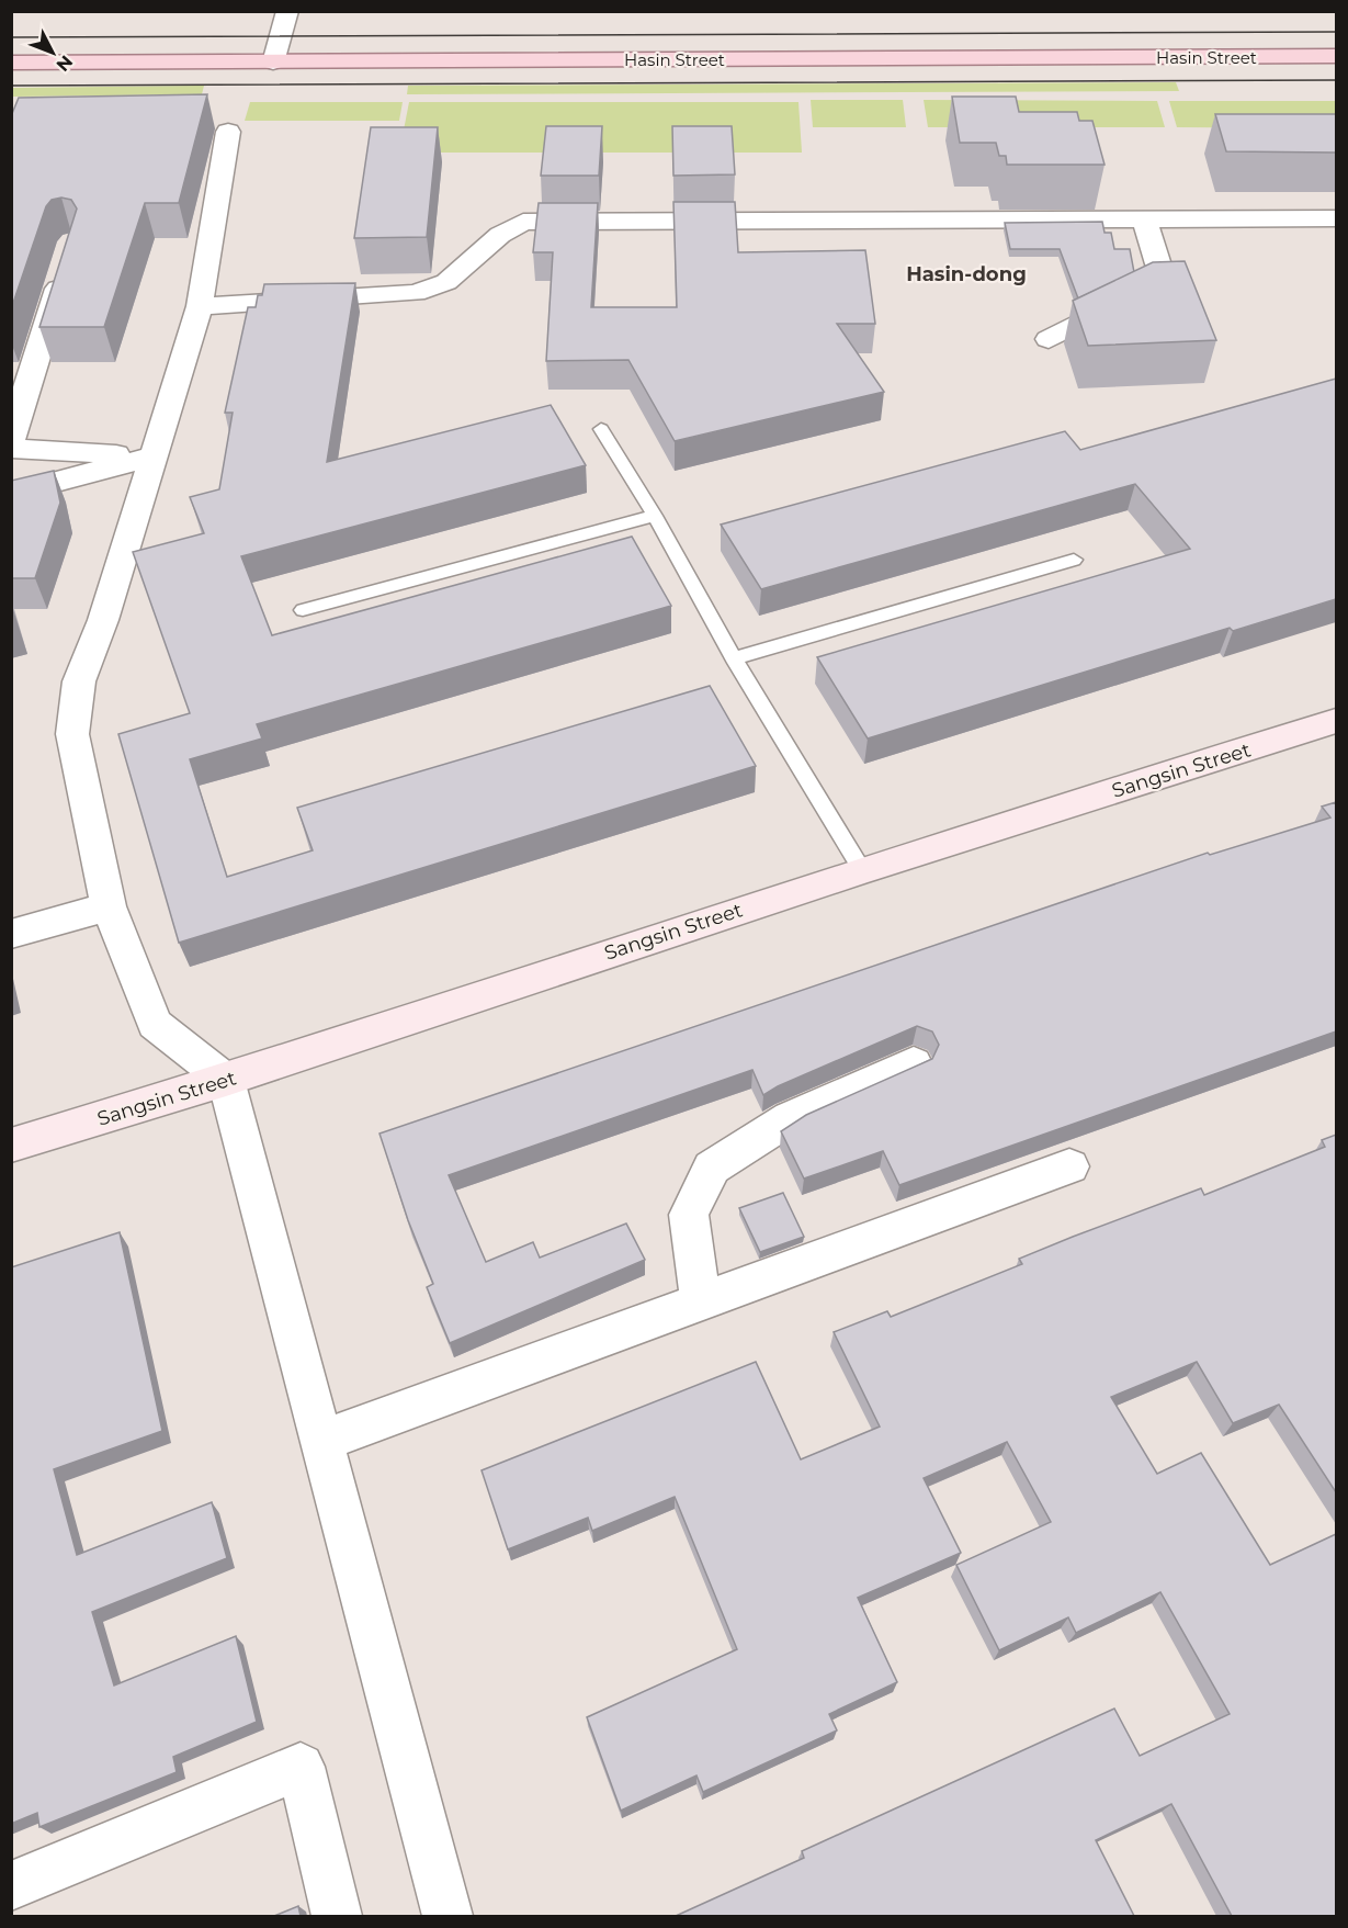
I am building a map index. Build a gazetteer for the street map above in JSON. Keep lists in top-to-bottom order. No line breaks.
{"streets":{"main road":["Hasin Street","Sangsin Street"]},"districts":["Hasin-dong"],"north":"bottom right"}
